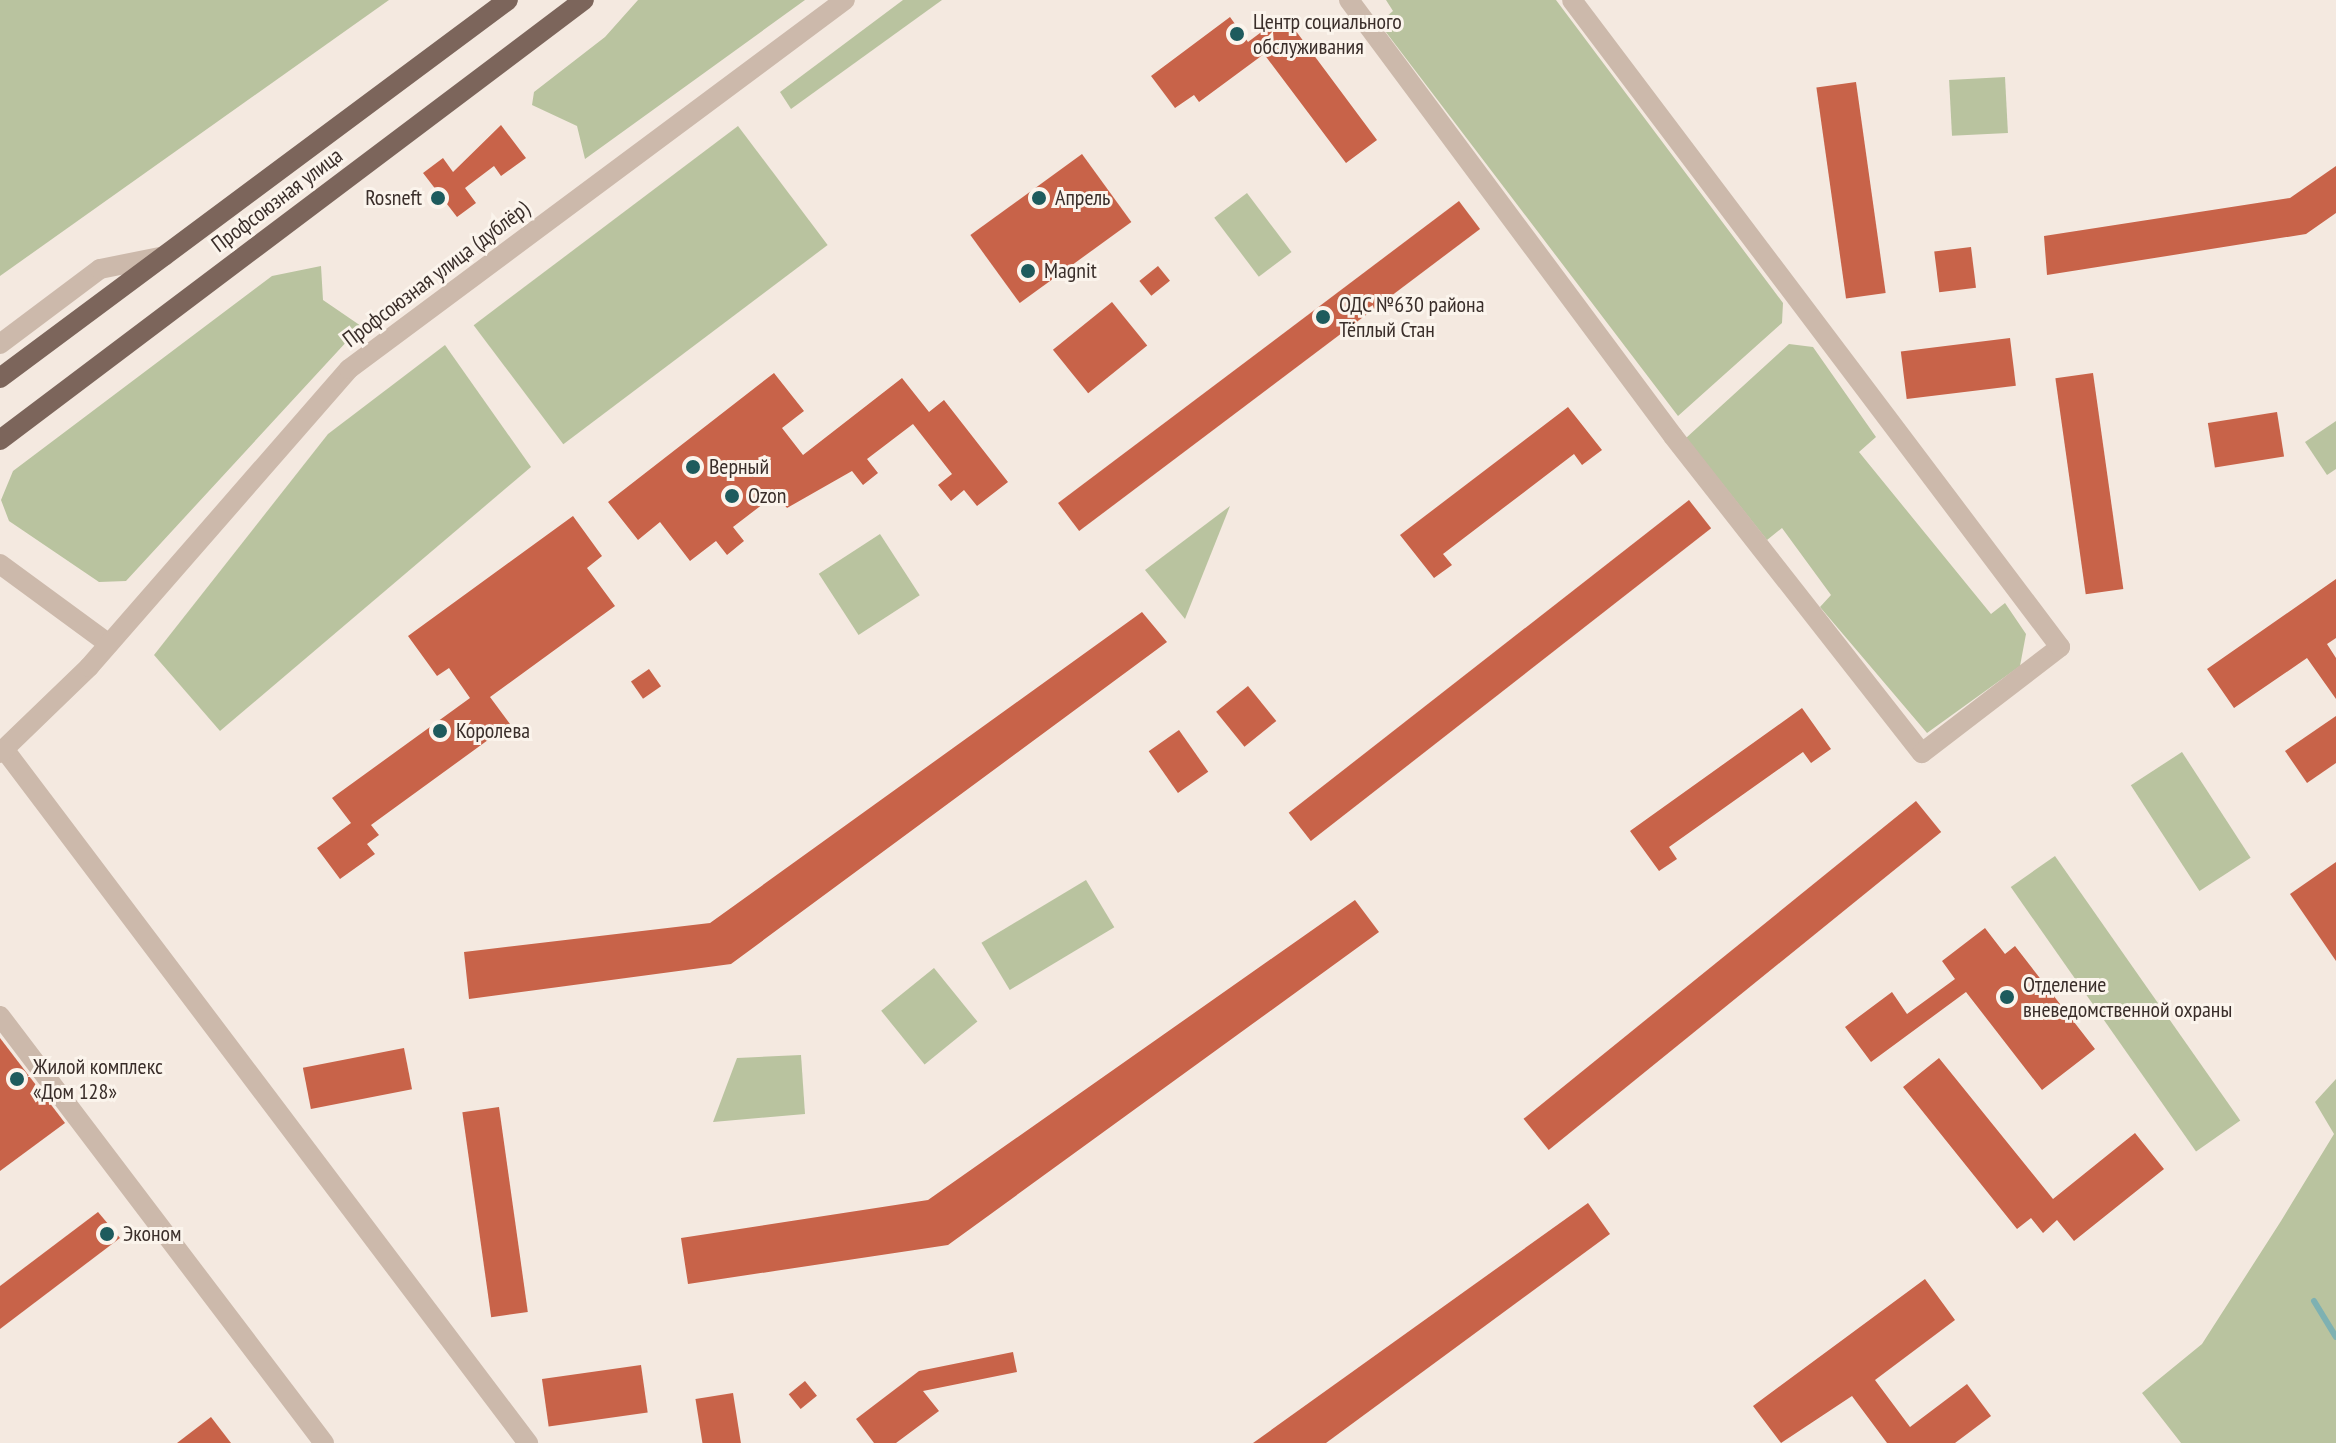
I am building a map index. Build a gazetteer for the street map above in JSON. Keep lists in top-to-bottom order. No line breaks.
{"streets":{"main road":["Профсоюзная улица"],"street":["Профсоюзная улица (дублёр)"]},"places":["Центр социального обслуживания","Rosneft","Апрель","Magnit","ОДС №630 района Тёплый Стан","Верный","Ozon","Королева","Отделение вневедомственной охраны","Жилой комплекс «Дом 128»","Эконом"]}
